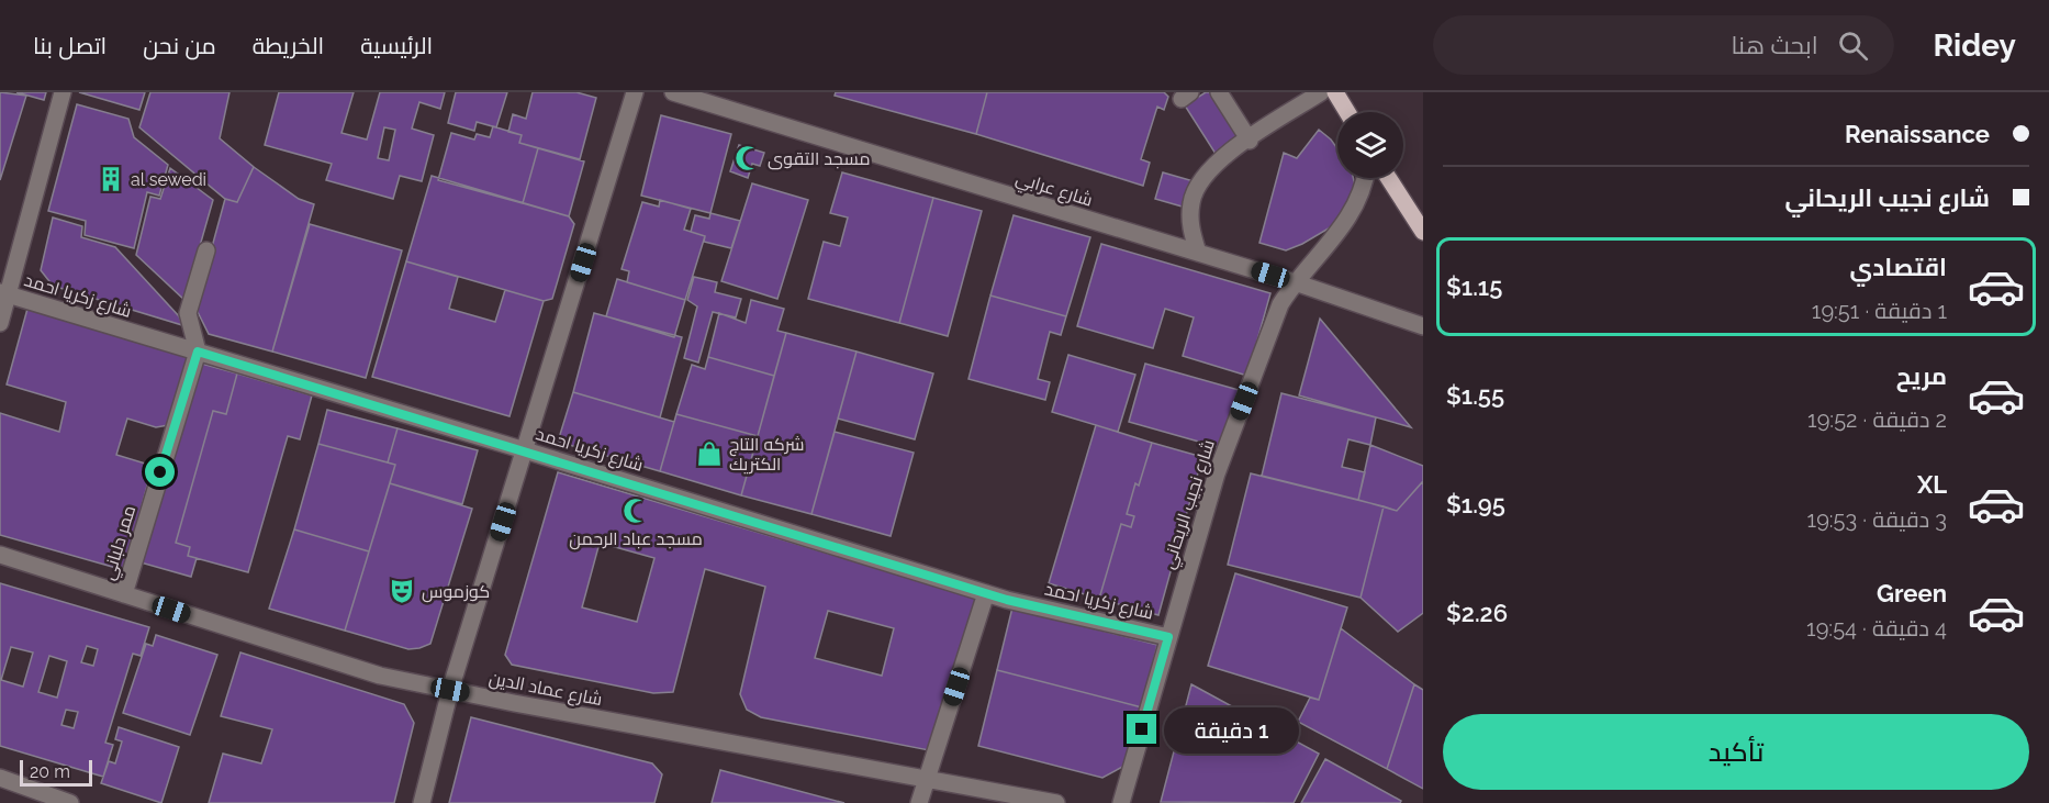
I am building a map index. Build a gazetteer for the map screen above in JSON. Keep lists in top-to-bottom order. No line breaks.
{"streets":{"street":["شارع عرابي","شارع زكريا احمد","شارع نجيب الريحاني","ممر دلباني","شارع عماد الدين"]},"crossings":[["شارع عرابي","شارع نجيب الريحاني"],["شارع زكريا احمد","شارع نجيب الريحاني"],["شارع زكريا احمد","ممر دلباني"],["ممر دلباني","شارع عماد الدين"]],"places":{"mosque":["مسجد التقوى","مسجد عباد الرحمن"],"building":["al sewedi"],"shop":["شركه التاج الكتريك"],"theatre":["كوزموس"]},"scale_bar":"20 m","page":{"header":"Ridey","search":"ابحث هنا","nav":["الرئيسية","الخريطة","من نحن","اتصل بنا"],"banner":["Renaissance","شارع نجيب الريحاني"],"list":[{"name":"اقتصادي","note":"1 دقيقة · 19:51","value":"$1.15"},{"name":"مريح","note":"2 دقيقة · 19:52","value":"$1.55"},{"name":"XL","note":"3 دقيقة · 19:53","value":"$1.95"},{"name":"Green","note":"4 دقيقة · 19:54","value":"$2.26"}],"buttons":"تأكيد","bubble":"1 دقيقة","scale":"20 m"}}
